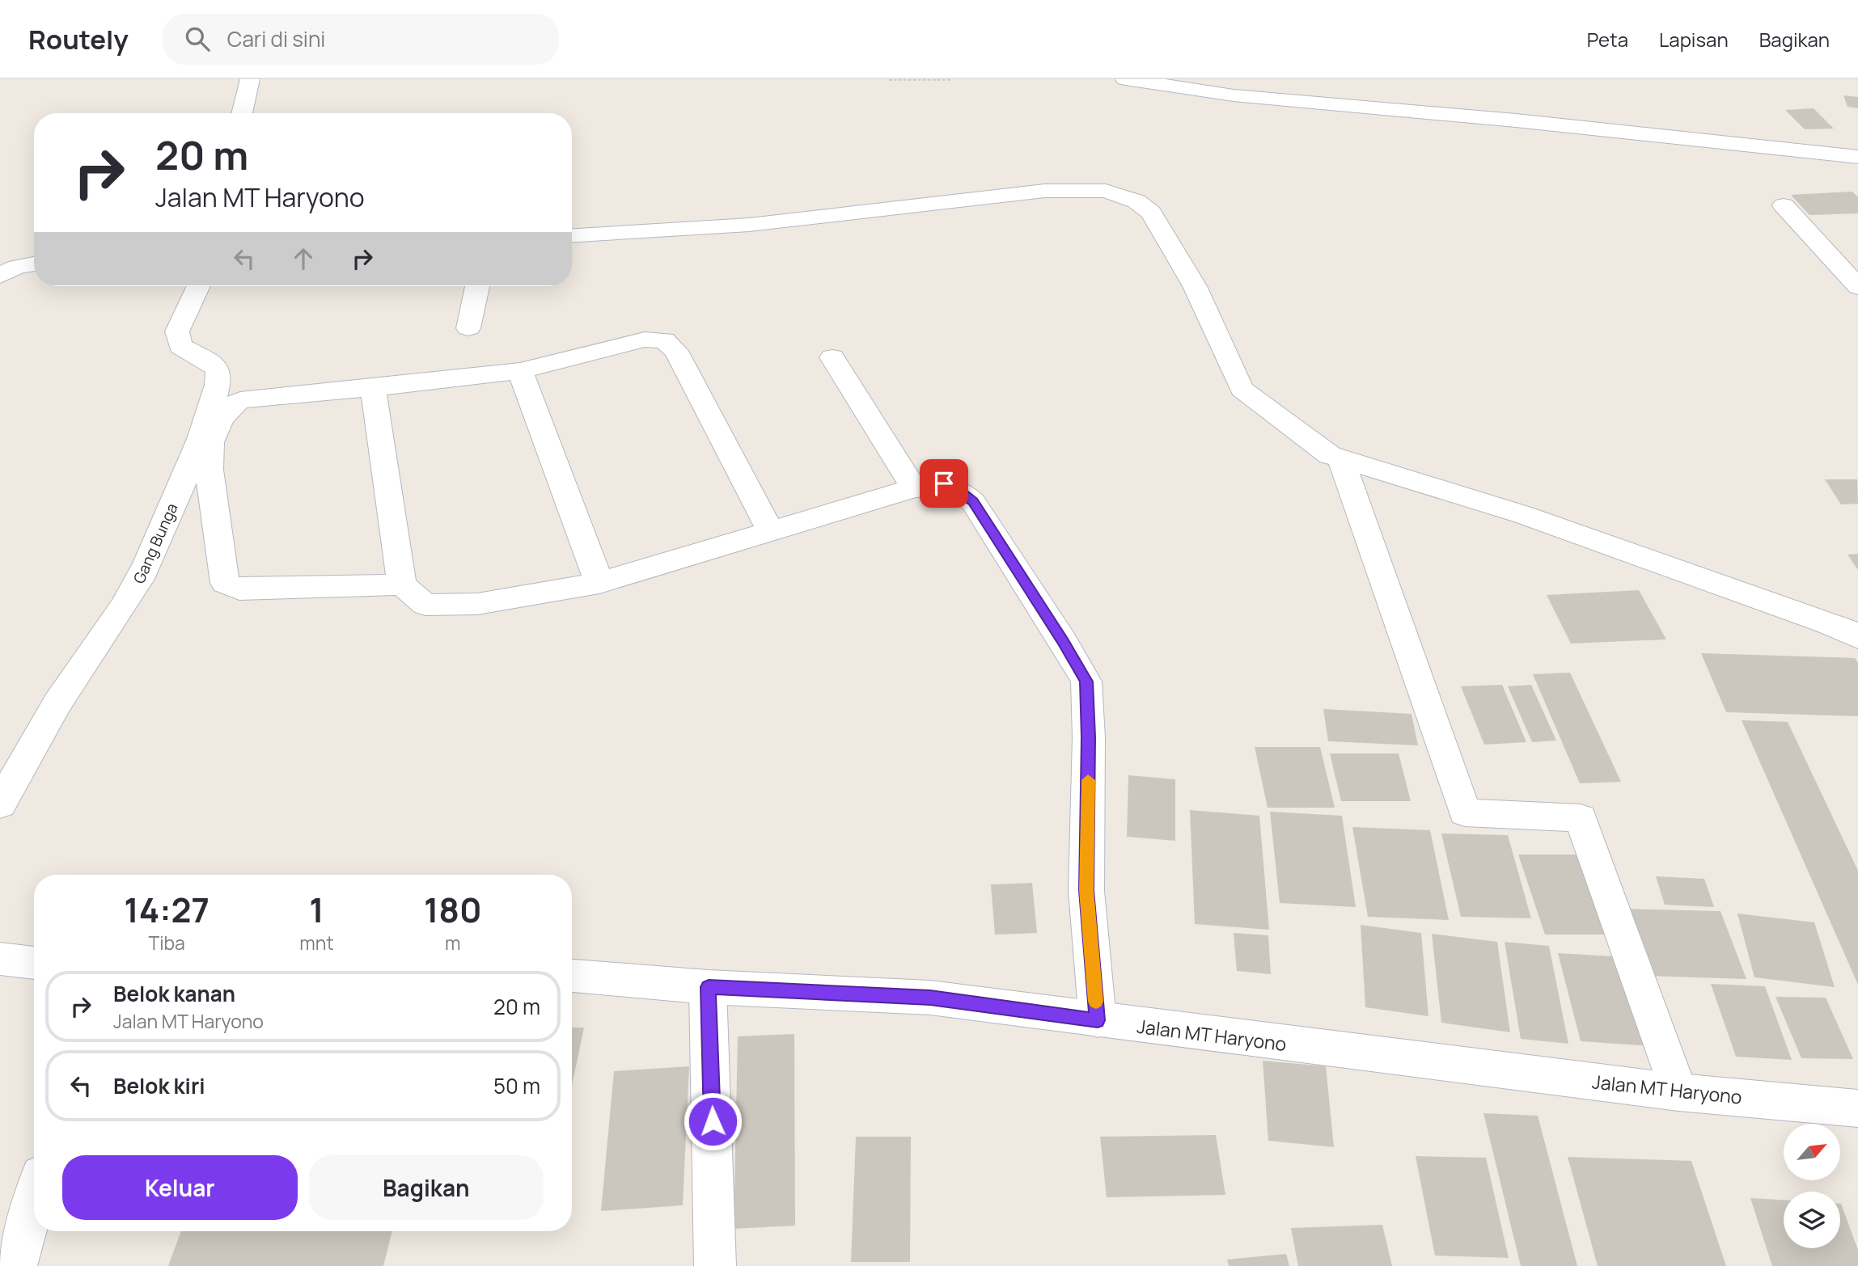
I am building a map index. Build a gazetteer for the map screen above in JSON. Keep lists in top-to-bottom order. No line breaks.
{"streets":{"street":["Gang Bunga","Jalan MT Haryono"]},"north":"top right","page":{"header":"Routely","search":"Cari di sini","nav":["Peta","Lapisan","Bagikan"],"turn":["20 m","Jalan MT Haryono"],"eta":["14:27","Tiba","1","mnt","180","m"],"list":[{"name":"Belok kanan","note":"Jalan MT Haryono","value":"20 m"},{"name":"Belok kiri","value":"50 m"}],"buttons":["Keluar","Bagikan"]}}
